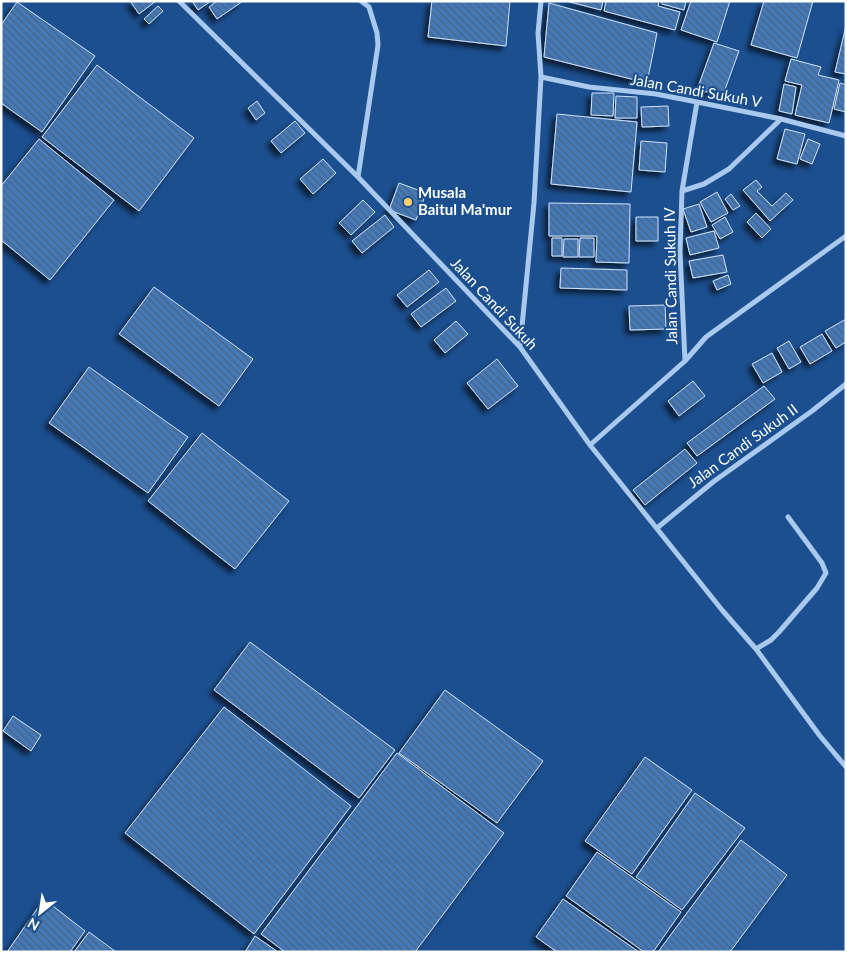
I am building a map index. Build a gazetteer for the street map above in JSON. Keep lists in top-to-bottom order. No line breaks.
{"streets":{"street":["Jalan Candi Sukuh V","Jalan Candi Sukuh IV","Jalan Candi Sukuh","Jalan Candi Sukuh II"]},"crossings":[["Jalan Candi Sukuh V","Jalan Candi Sukuh IV"],["Jalan Candi Sukuh","Jalan Candi Sukuh II"]],"places":["Musala Baitul Ma'mur"],"north":"bottom left"}
